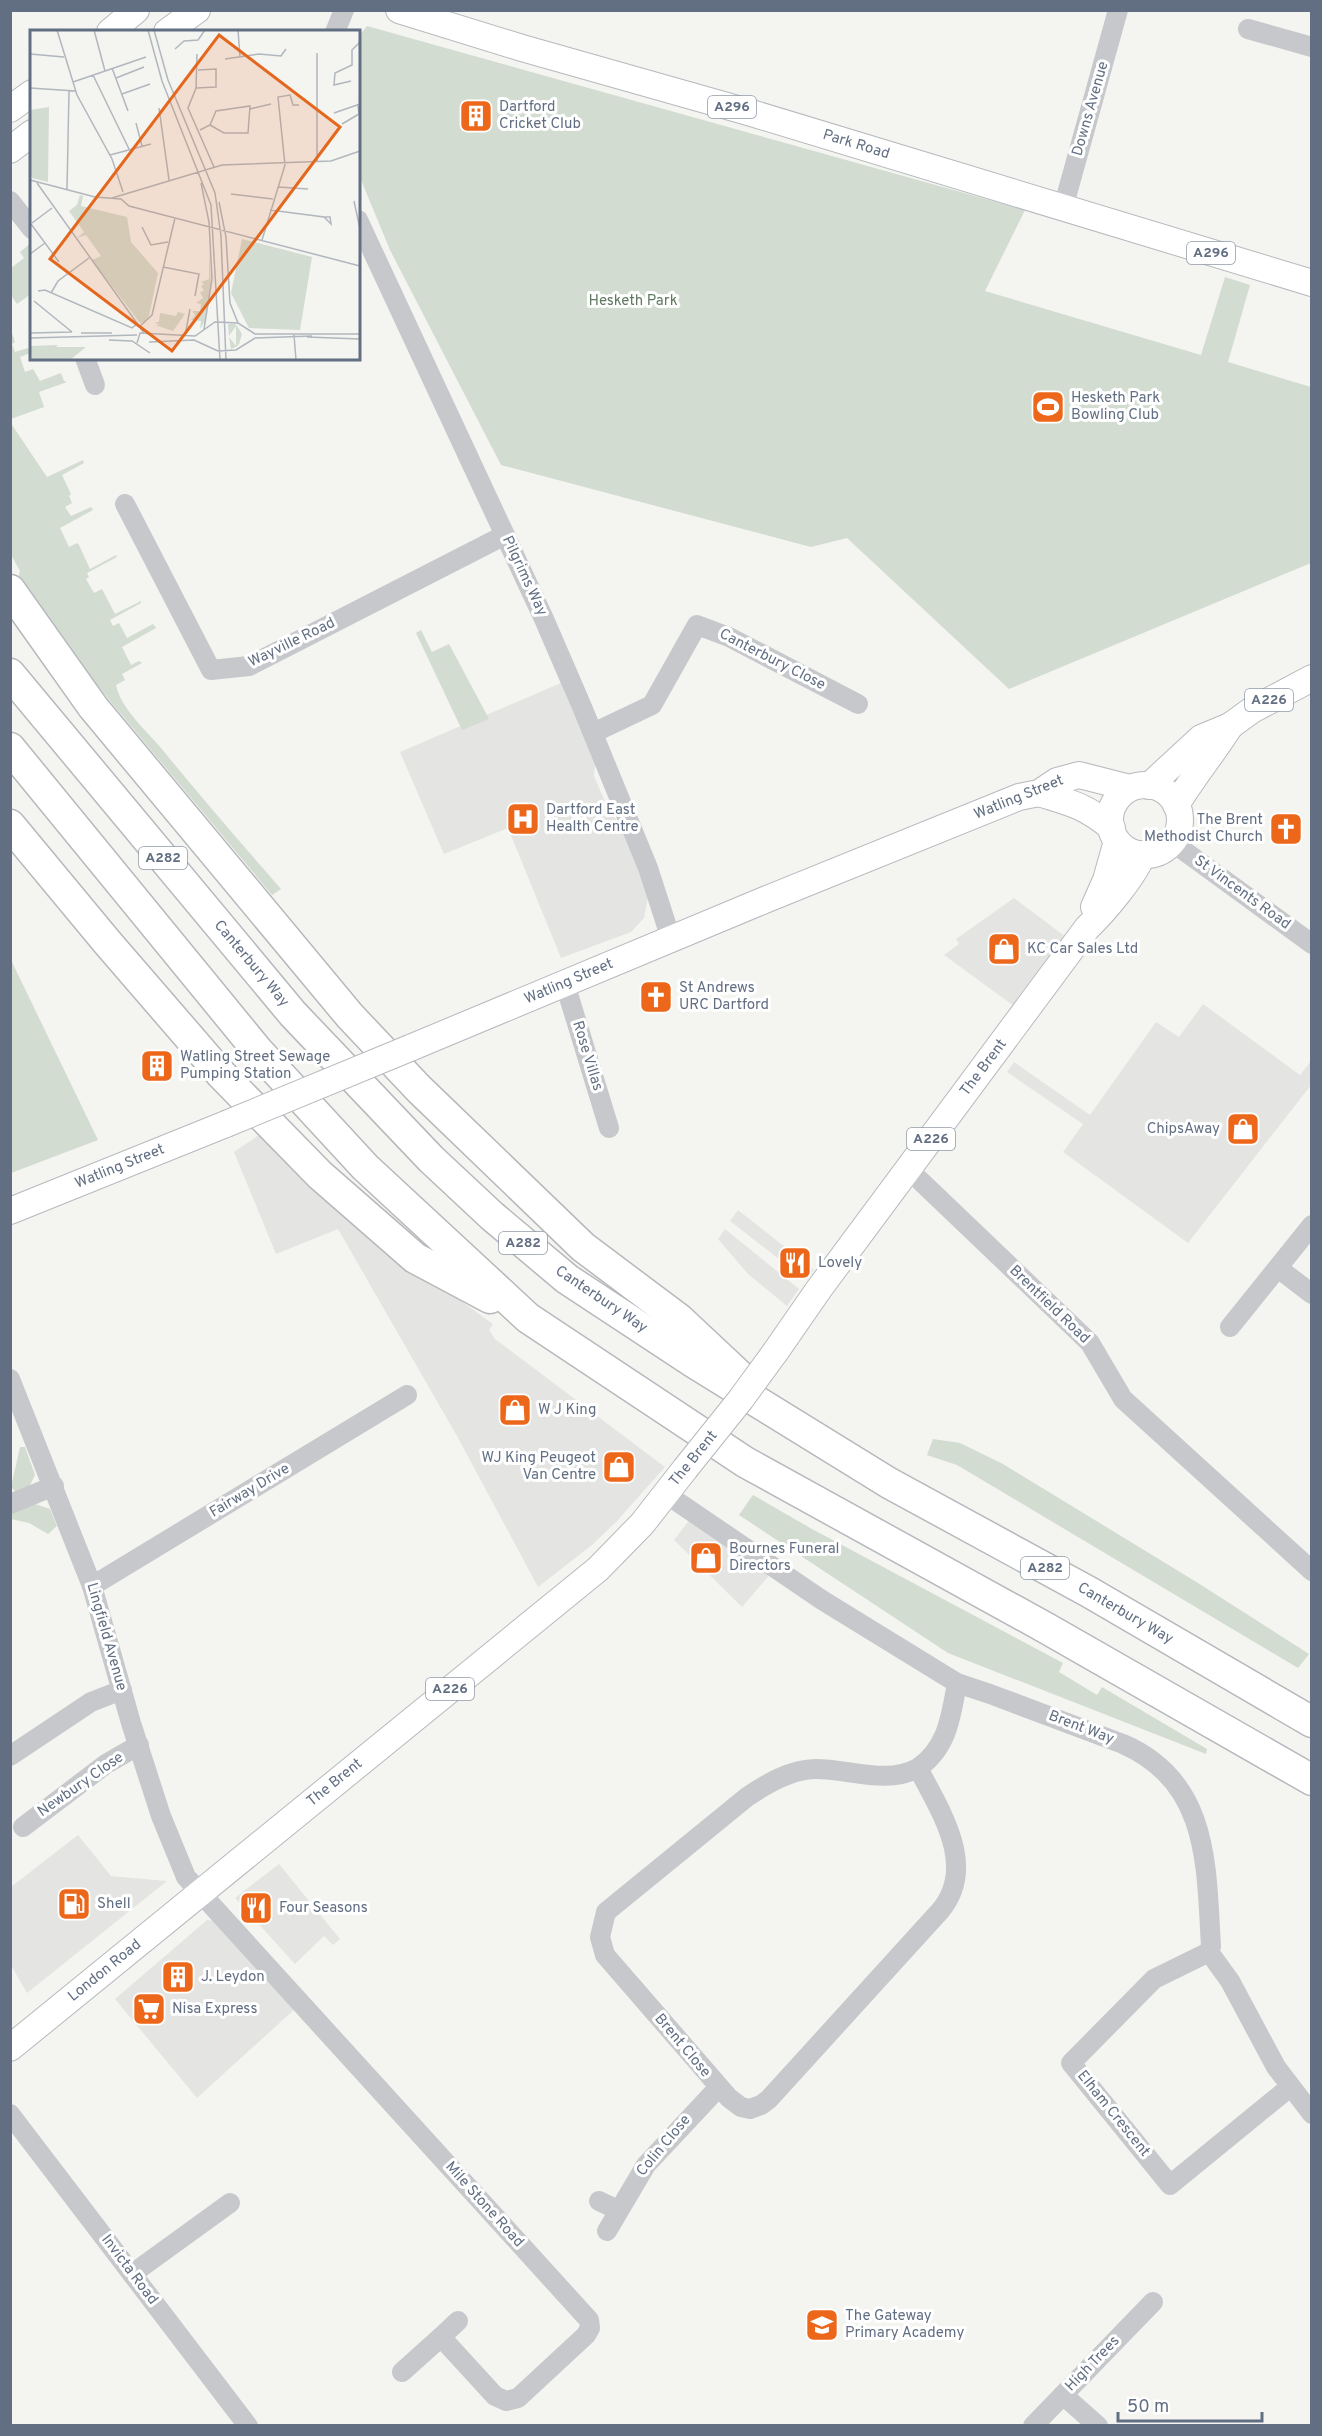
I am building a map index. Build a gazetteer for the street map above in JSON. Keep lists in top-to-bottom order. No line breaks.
{"streets":{"highway":["A282","Canterbury Way"],"main road":["A296","Park Road","A226","Watling Street","The Brent","London Road"],"street":["Downs Avenue","Pilgrims Way","Wayville Road","Canterbury Close","St Vincents Road","Rose Villas","Brentfield Road","Fairway Drive","Lingfield Avenue","Brent Way","Newbury Close","Brent Close","Elham Crescent","Colin Close","Mile Stone Road","Invicta Road","High Trees"]},"crossings":[["Downs Avenue","Park Road"],["Pilgrims Way","Wayville Road"],["Pilgrims Way","Canterbury Close"],["Pilgrims Way","Watling Street"],["Watling Street","St Vincents Road"],["Watling Street","Rose Villas"],["Watling Street","The Brent"],["St Vincents Road","The Brent"],["The Brent","Brentfield Road"],["The Brent","Lingfield Avenue"],["The Brent","Brent Way"],["The Brent","London Road"],["The Brent","Mile Stone Road"],["Fairway Drive","Lingfield Avenue"],["Lingfield Avenue","Newbury Close"],["Lingfield Avenue","London Road"],["Lingfield Avenue","Mile Stone Road"],["Brent Way","Elham Crescent"],["London Road","Mile Stone Road"],["Brent Close","Colin Close"]],"parks":["Hesketh Park"],"places":{"building":["Dartford Cricket Club","Watling Street Sewage Pumping Station","J. Leydon"],"sports":["Hesketh Park Bowling Club"],"hospital":["Dartford East Health Centre"],"church":["The Brent Methodist Church","St Andrews URC Dartford"],"shop":["KC Car Sales Ltd","ChipsAway","W J King","WJ King Peugeot Van Centre","Bournes Funeral Directors"],"restaurant":["Lovely","Four Seasons"],"fuel station":["Shell"],"supermarket":["Nisa Express"],"school or university":["The Gateway Primary Academy"]},"scale_bar":"50 m"}
